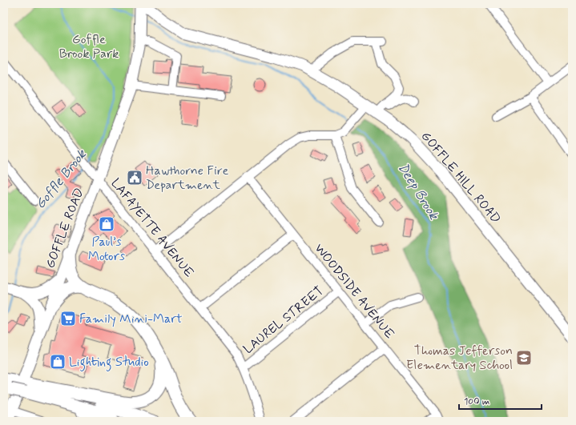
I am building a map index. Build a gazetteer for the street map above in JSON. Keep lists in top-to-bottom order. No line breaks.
{"streets":{"main road":["GOFFLE HILL ROAD","GOFFLE ROAD"],"street":["LAFAYETTE AVENUE","WOODSIDE AVENUE","LAUREL STREET"]},"crossings":[["GOFFLE ROAD","LAFAYETTE AVENUE"],["LAFAYETTE AVENUE","LAUREL STREET"],["WOODSIDE AVENUE","LAUREL STREET"]],"water":["Goffle Brook","Deep Brook"],"parks":["Goffle Brook Park"],"places":{"public building":["Hawthorne Fire Department"],"shop":["Paul’s Motors","Lighting Studio"],"supermarket":["Family Mini-Mart"],"school or university":["Thomas Jefferson Elementary School"]},"scale_bar":"100 m"}
